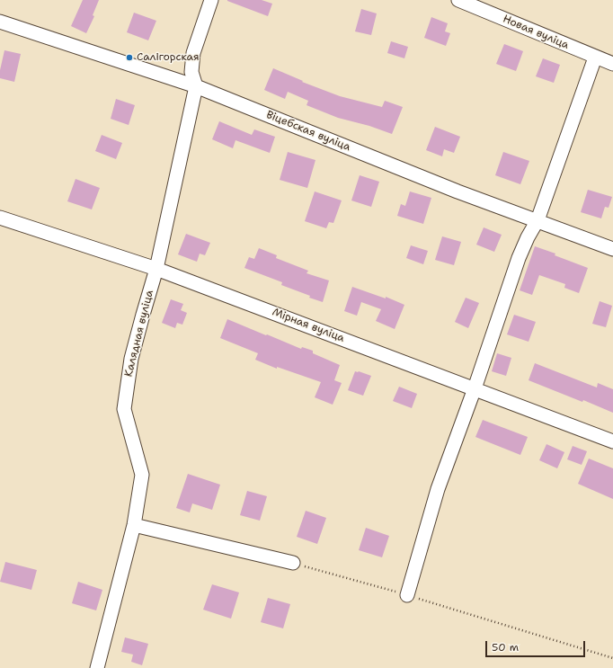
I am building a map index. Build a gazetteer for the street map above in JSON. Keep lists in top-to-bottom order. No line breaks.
{"streets":{"street":["Новая вуліца","Віцебская вуліца","Мірная вуліца","Калядная вуліца"]},"crossings":[["Віцебская вуліца","Калядная вуліца"],["Мірная вуліца","Калядная вуліца"]],"places":["Салігорская"],"scale_bar":"50 m"}
